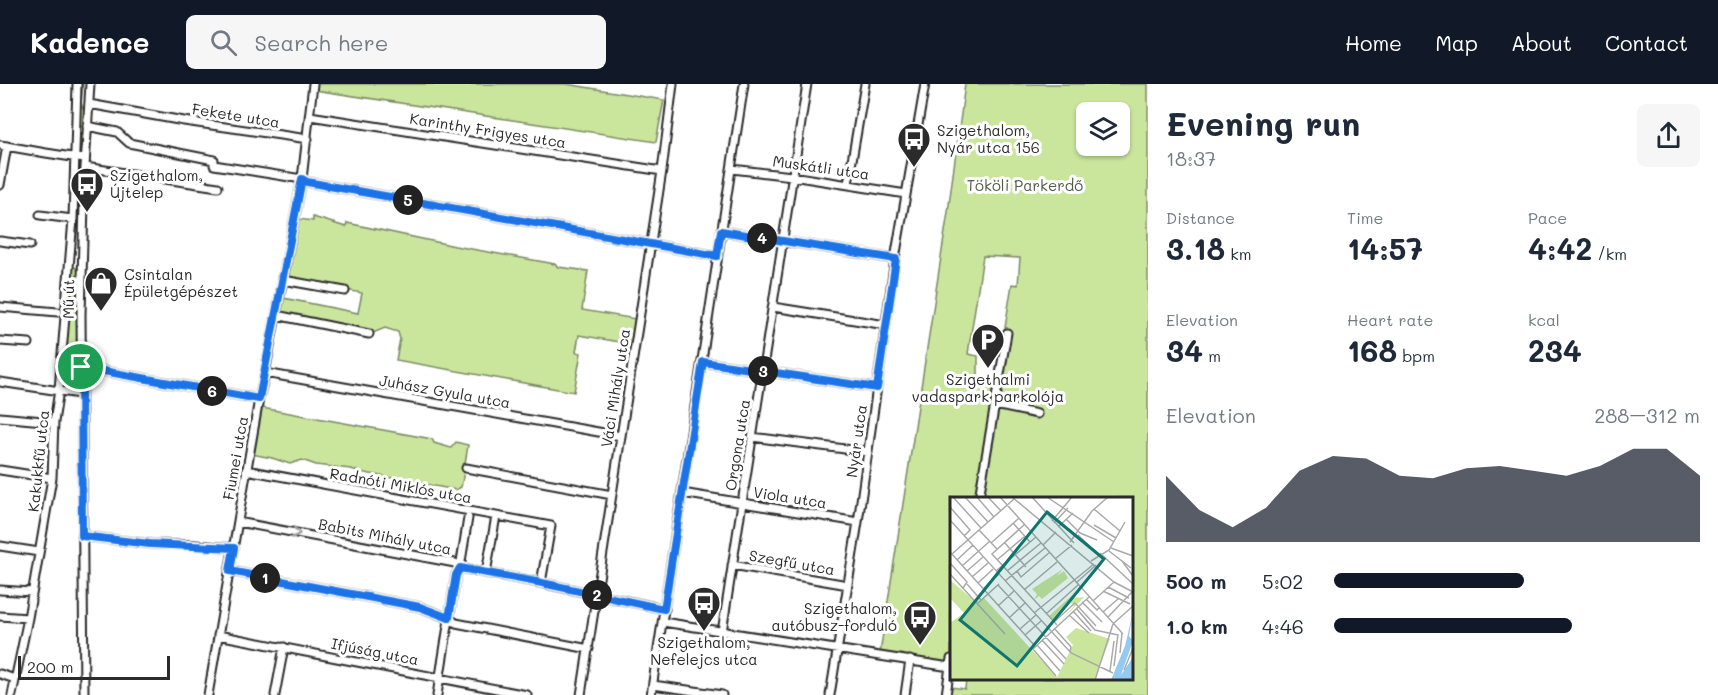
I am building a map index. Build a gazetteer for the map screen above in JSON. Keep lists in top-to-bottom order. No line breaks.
{"streets":{"street":["Fekete utca","Karinthy Frigyes utca","Muskátli utca","Mű út","Váci Mihály utca","Juhász Gyula utca","Nyár utca","Orgona utca","Fiumei utca","Kakukkfű utca","Radnóti Miklós utca","Viola utca","Babits Mihály utca","Szegfű utca","Ifjúság utca"]},"crossings":[["Fekete utca","Mű út"],["Fekete utca","Fiumei utca"],["Fekete utca","Kakukkfű utca"],["Karinthy Frigyes utca","Váci Mihály utca"],["Karinthy Frigyes utca","Fiumei utca"],["Muskátli utca","Nyár utca"],["Muskátli utca","Orgona utca"],["Váci Mihály utca","Juhász Gyula utca"],["Váci Mihály utca","Babits Mihály utca"],["Juhász Gyula utca","Fiumei utca"],["Nyár utca","Viola utca"],["Nyár utca","Szegfű utca"],["Orgona utca","Viola utca"],["Orgona utca","Szegfű utca"],["Fiumei utca","Radnóti Miklós utca"],["Fiumei utca","Babits Mihály utca"],["Fiumei utca","Ifjúság utca"],["Radnóti Miklós utca","Babits Mihály utca"]],"parks":["Tököli Parkerdő"],"places":{"bus stop":["Szigethalom, Nyár utca 156","Szigethalom, Újtelep","Szigethalom, Nefelejcs utca","Szigethalom, autóbusz-forduló"],"shop":["Csintalan Épületgépészet"],"parking":["Szigethalmi vadaspark parkolója"]},"scale_bar":"200 m","page":{"header":"Kadence","search":"Search here","nav":["Home","Map","About","Contact"],"heading":["Evening run","18:37"],"pins":["5","4","3","6","1","2"],"stats":[["Distance","3.18 km"],["Time","14:57"],["Pace","4:42 /km"],["Elevation","34 m"],["Heart rate","168 bpm"],["kcal","234"]],"chart":["Elevation","288–312 m"],"list":[{"name":"500 m","note":"5:02"},{"name":"1.0 km","note":"4:46"}],"scale":"200 m"}}
